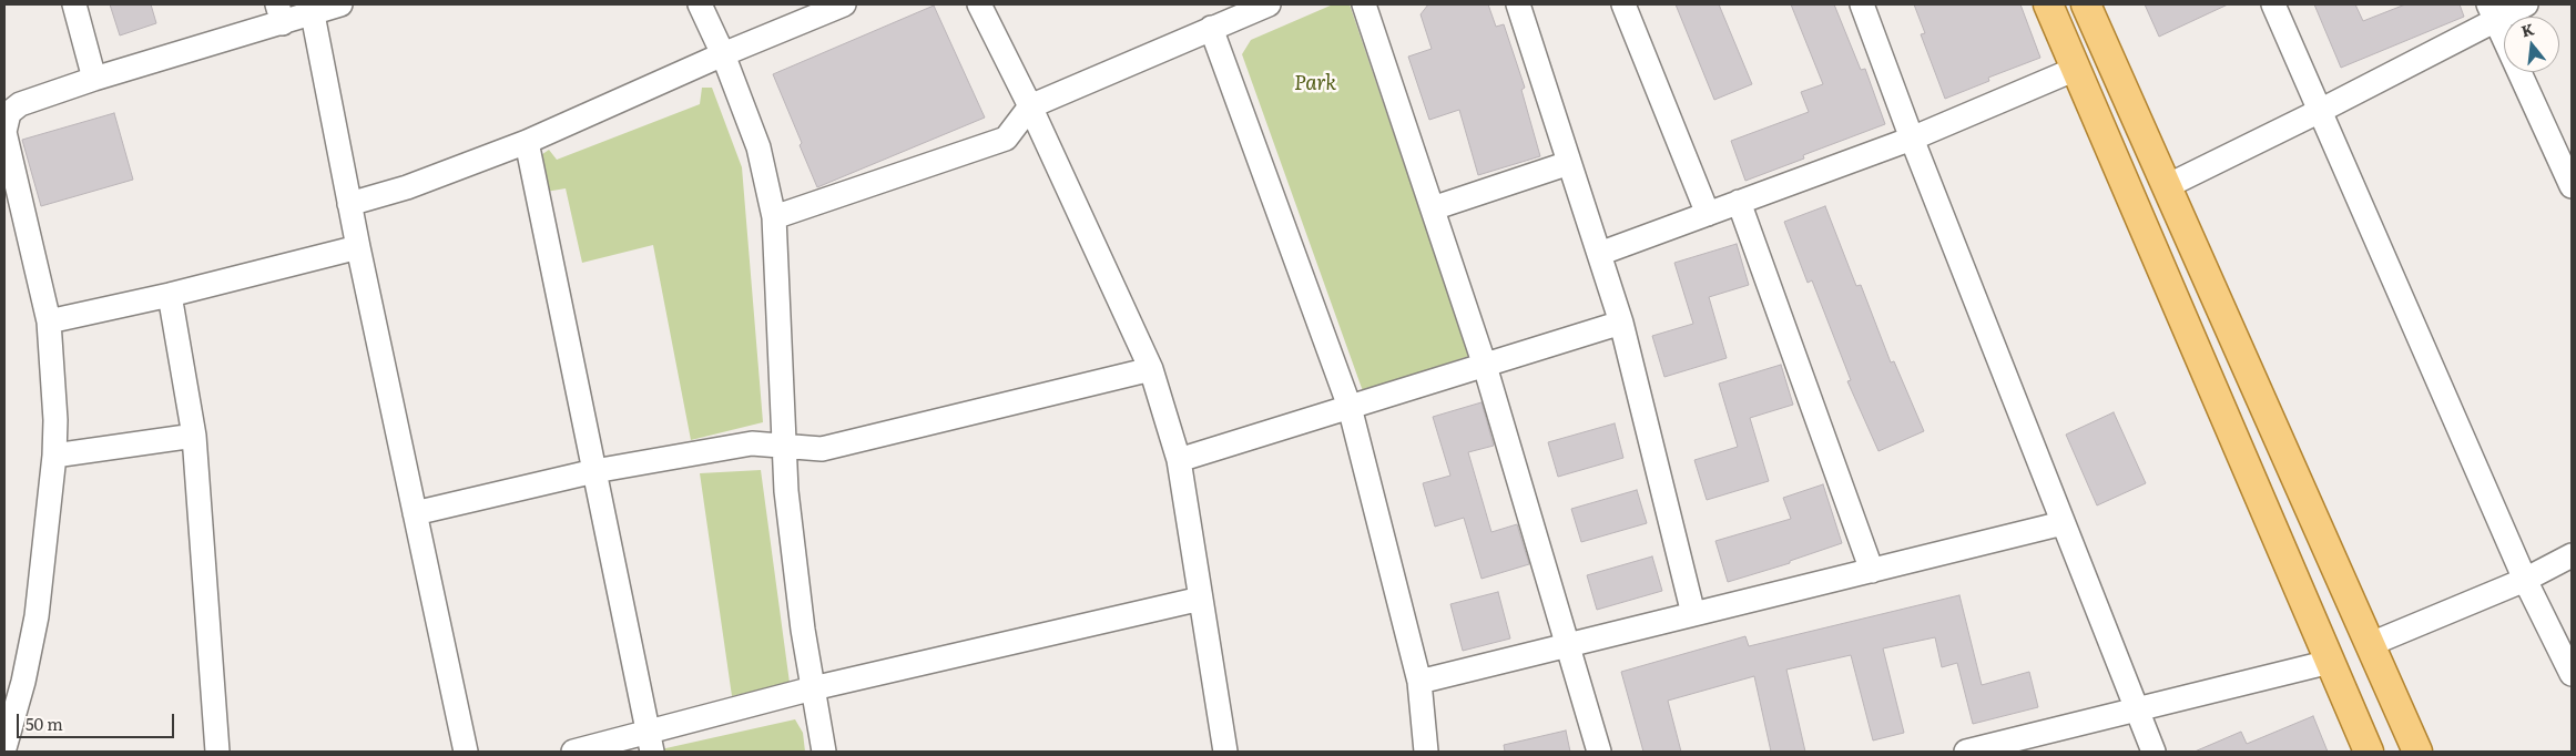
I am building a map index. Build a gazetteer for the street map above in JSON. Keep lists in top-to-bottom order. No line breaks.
{"parks":["Park"],"scale_bar":"50 m","north":"top"}
